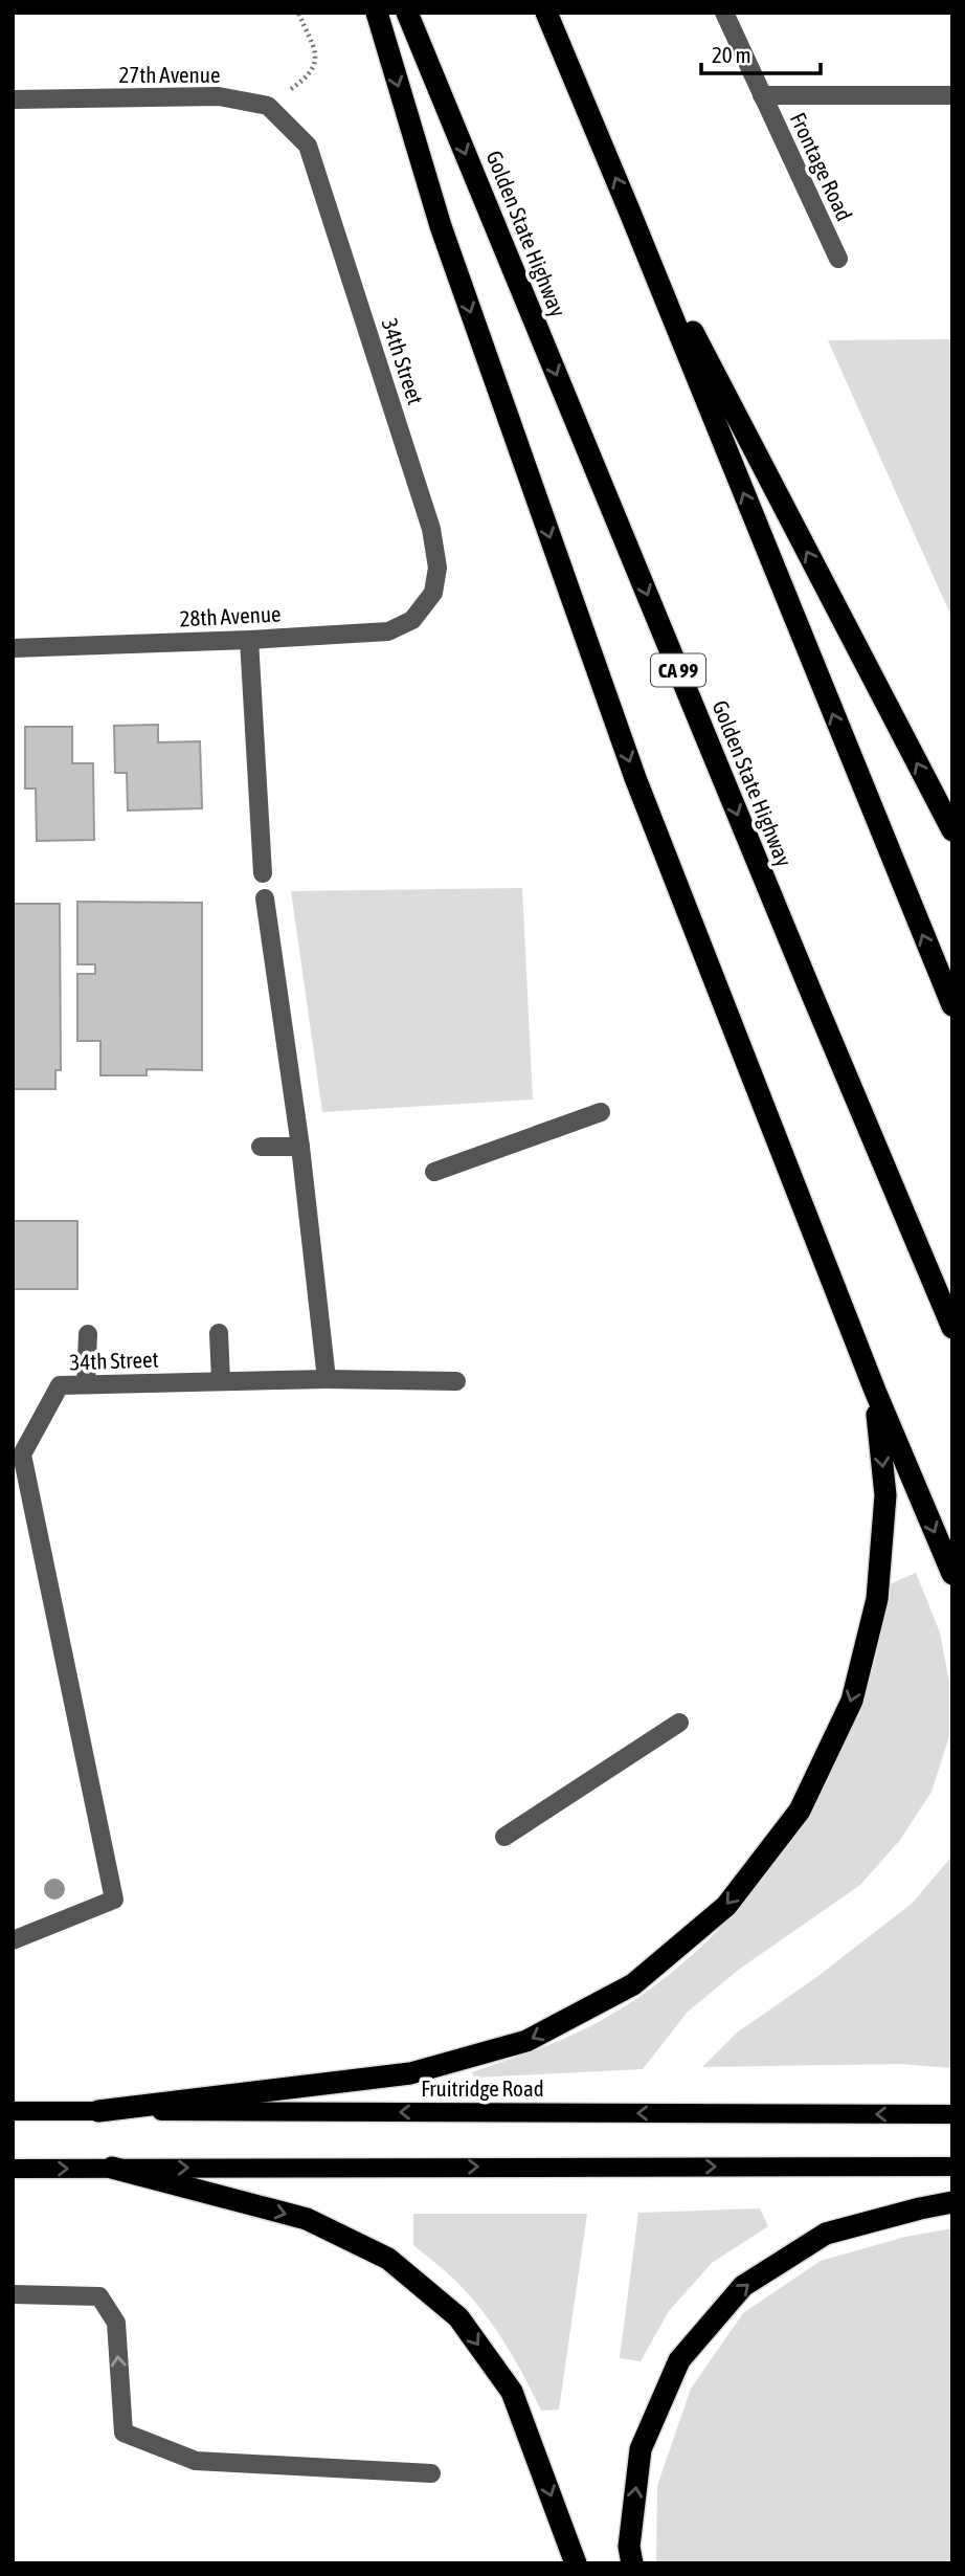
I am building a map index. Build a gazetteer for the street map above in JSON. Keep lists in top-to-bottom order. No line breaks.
{"streets":{"highway":["Golden State Highway","CA 99"],"main road":["Fruitridge Road"],"street":["27th Avenue","Frontage Road","34th Street","28th Avenue"]},"crossings":[["27th Avenue","34th Street"],["34th Street","28th Avenue"]],"scale_bar":"20 m"}
